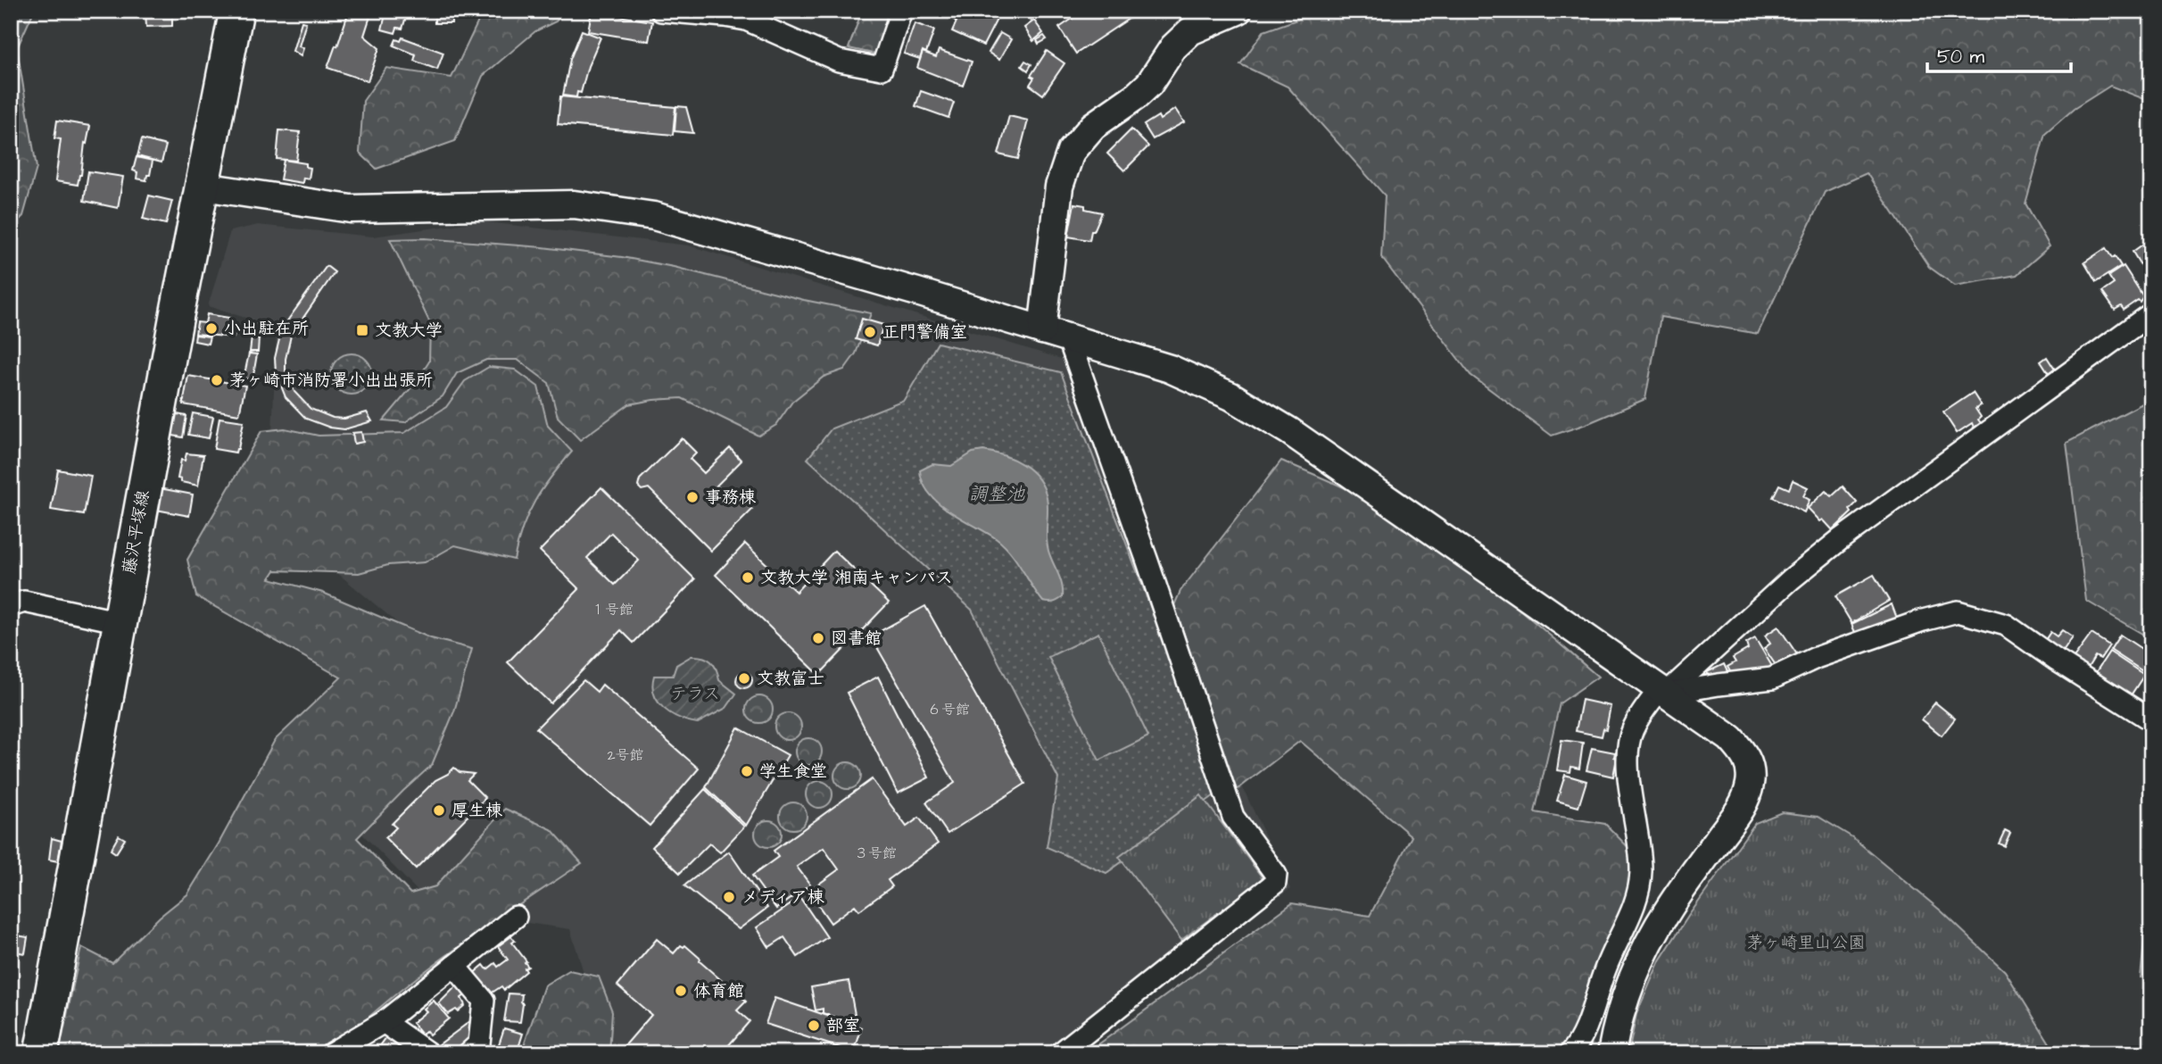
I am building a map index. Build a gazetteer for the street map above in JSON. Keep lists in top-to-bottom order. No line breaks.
{"streets":{"main road":["藤沢平塚線"]},"water":["調整池"],"parks":["テラス","茅ヶ崎里山公園"],"places":{"other":["小出駐在所","正門警備室","茅ヶ崎市消防署小出出張所","事務棟","文教大学 湘南キャンパス","図書館","文教富士","学生食堂","厚生棟","メディア棟","体育館","部室"],"transit":["文教大学"]},"house_numbers":["１号館","６号館","2号館","３号館"],"scale_bar":"50 m"}
